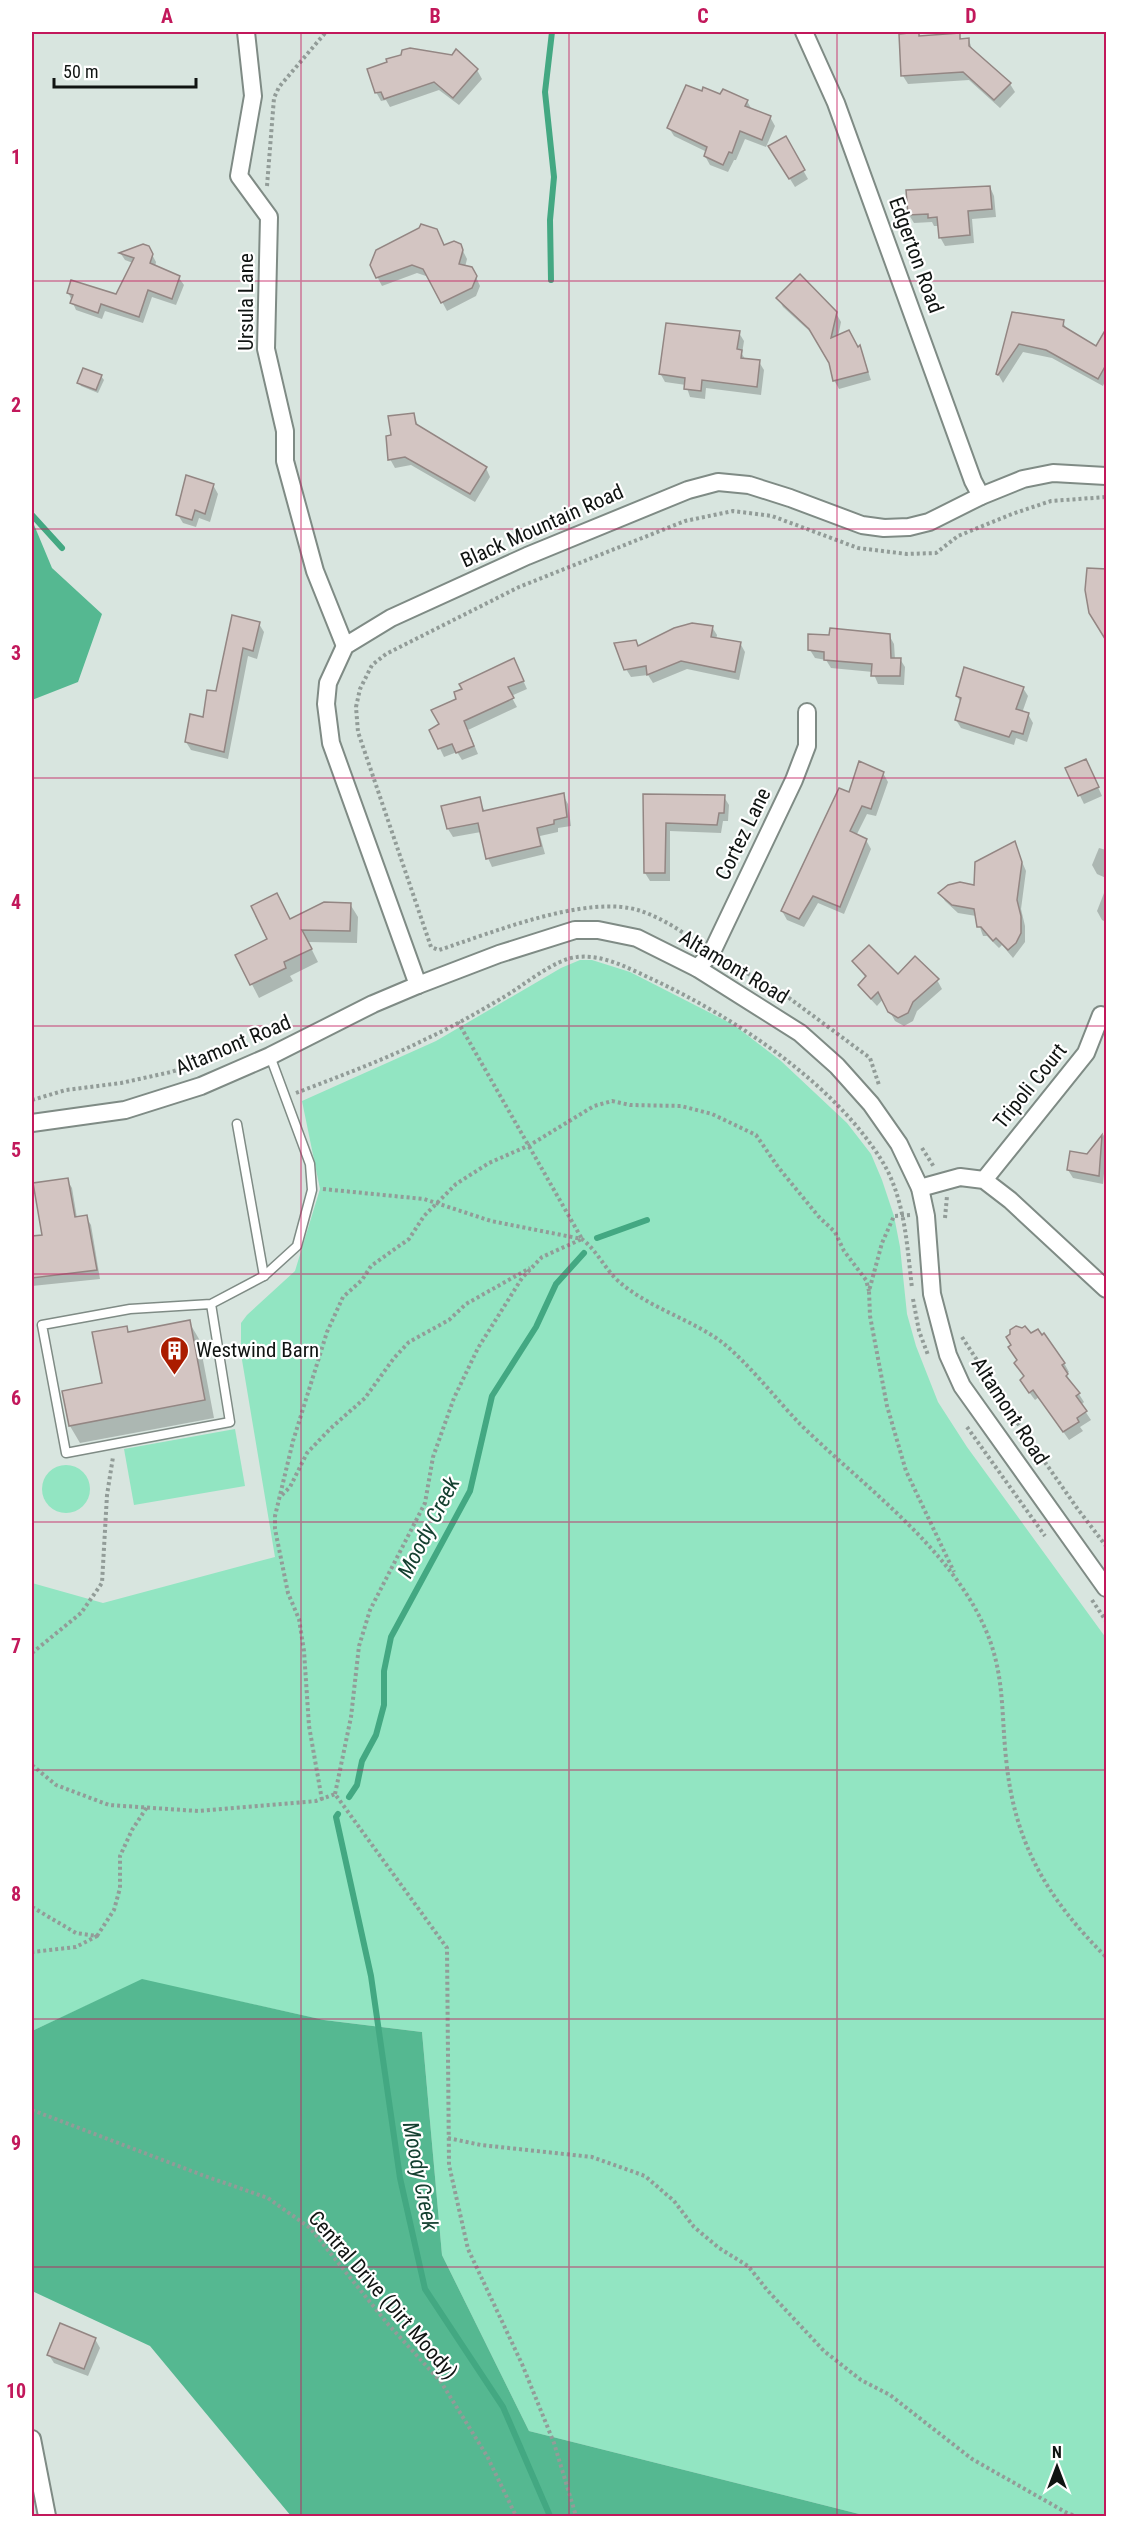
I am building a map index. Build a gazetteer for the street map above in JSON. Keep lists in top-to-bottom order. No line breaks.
{"streets":{"street":["Edgerton Road","Ursula Lane","Black Mountain Road","Cortez Lane","Altamont Road","Tripoli Court"],"path":["Central Drive (Dirt Moody)"]},"crossings":[["Edgerton Road","Black Mountain Road"],["Ursula Lane","Black Mountain Road"],["Cortez Lane","Altamont Road"]],"water":["Moody Creek"],"places":{"building":["Westwind Barn"]},"scale_bar":"50 m","north":"top","grid":{"columns":["A","B","C","D"],"rows":["1","2","3","4","5","6","7","8","9","10"]}}
